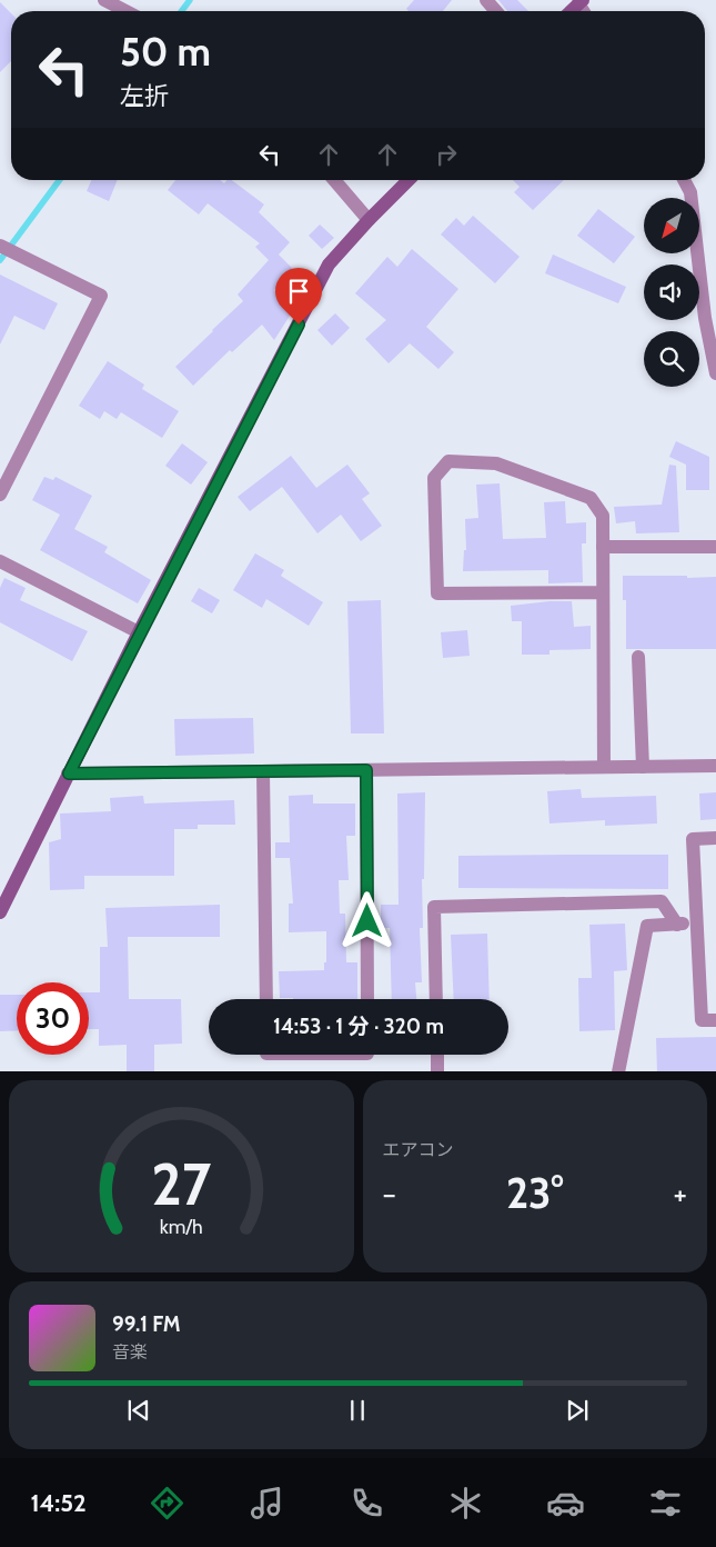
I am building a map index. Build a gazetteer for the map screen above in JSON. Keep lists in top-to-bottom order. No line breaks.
{"north":"bottom left","page":{"turn":["50 m","左折"],"limit":"30","trip":"14:53 · 1 分 · 320 m","tile":"エアコン","heat":["−","23°","+"],"song":["99.1 FM","音楽"],"tabs":"14:52","gauge":["27","km/h"]}}
